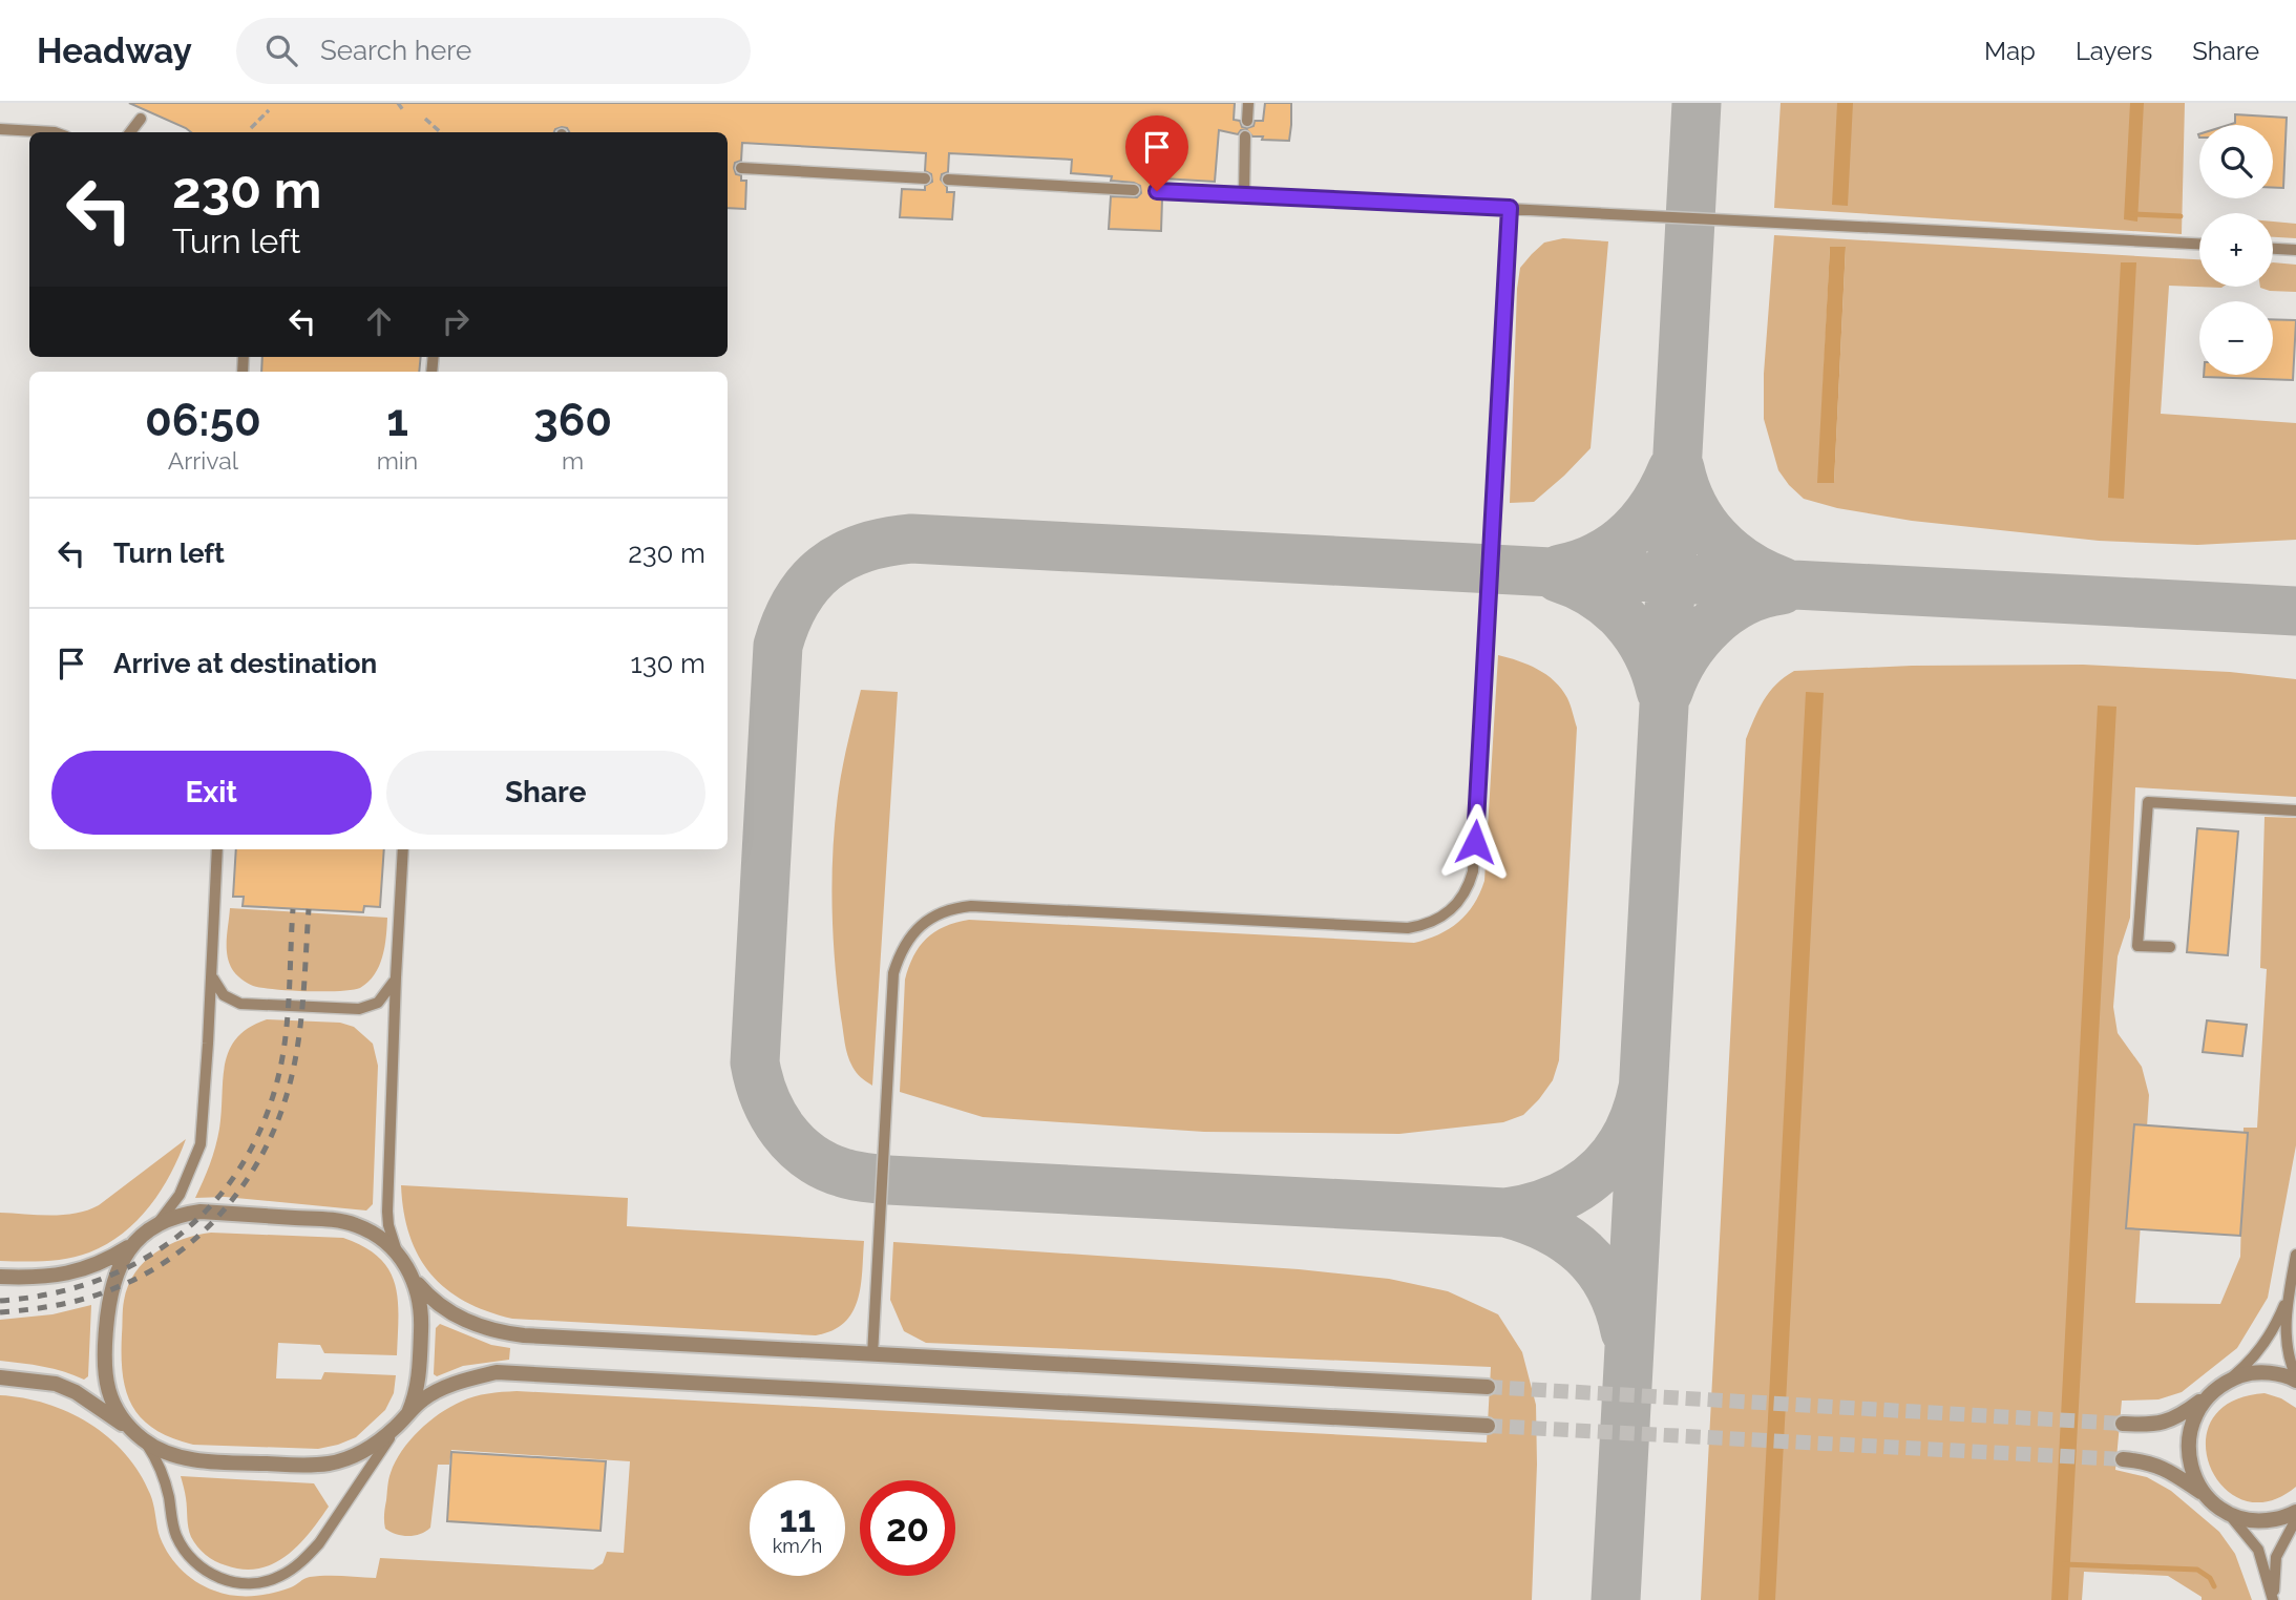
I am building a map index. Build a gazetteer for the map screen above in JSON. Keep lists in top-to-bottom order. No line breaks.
{"page":{"header":"Headway","search":"Search here","nav":["Map","Layers","Share"],"map_buttons":["+","−"],"turn":["230 m","Turn left"],"eta":["06:50","Arrival","1","min","360","m"],"list":[{"name":"Turn left","value":"230 m"},{"name":"Arrive at destination","value":"130 m"}],"buttons":["Exit","Share"],"speed":"11 km/h","limit":"20"}}
